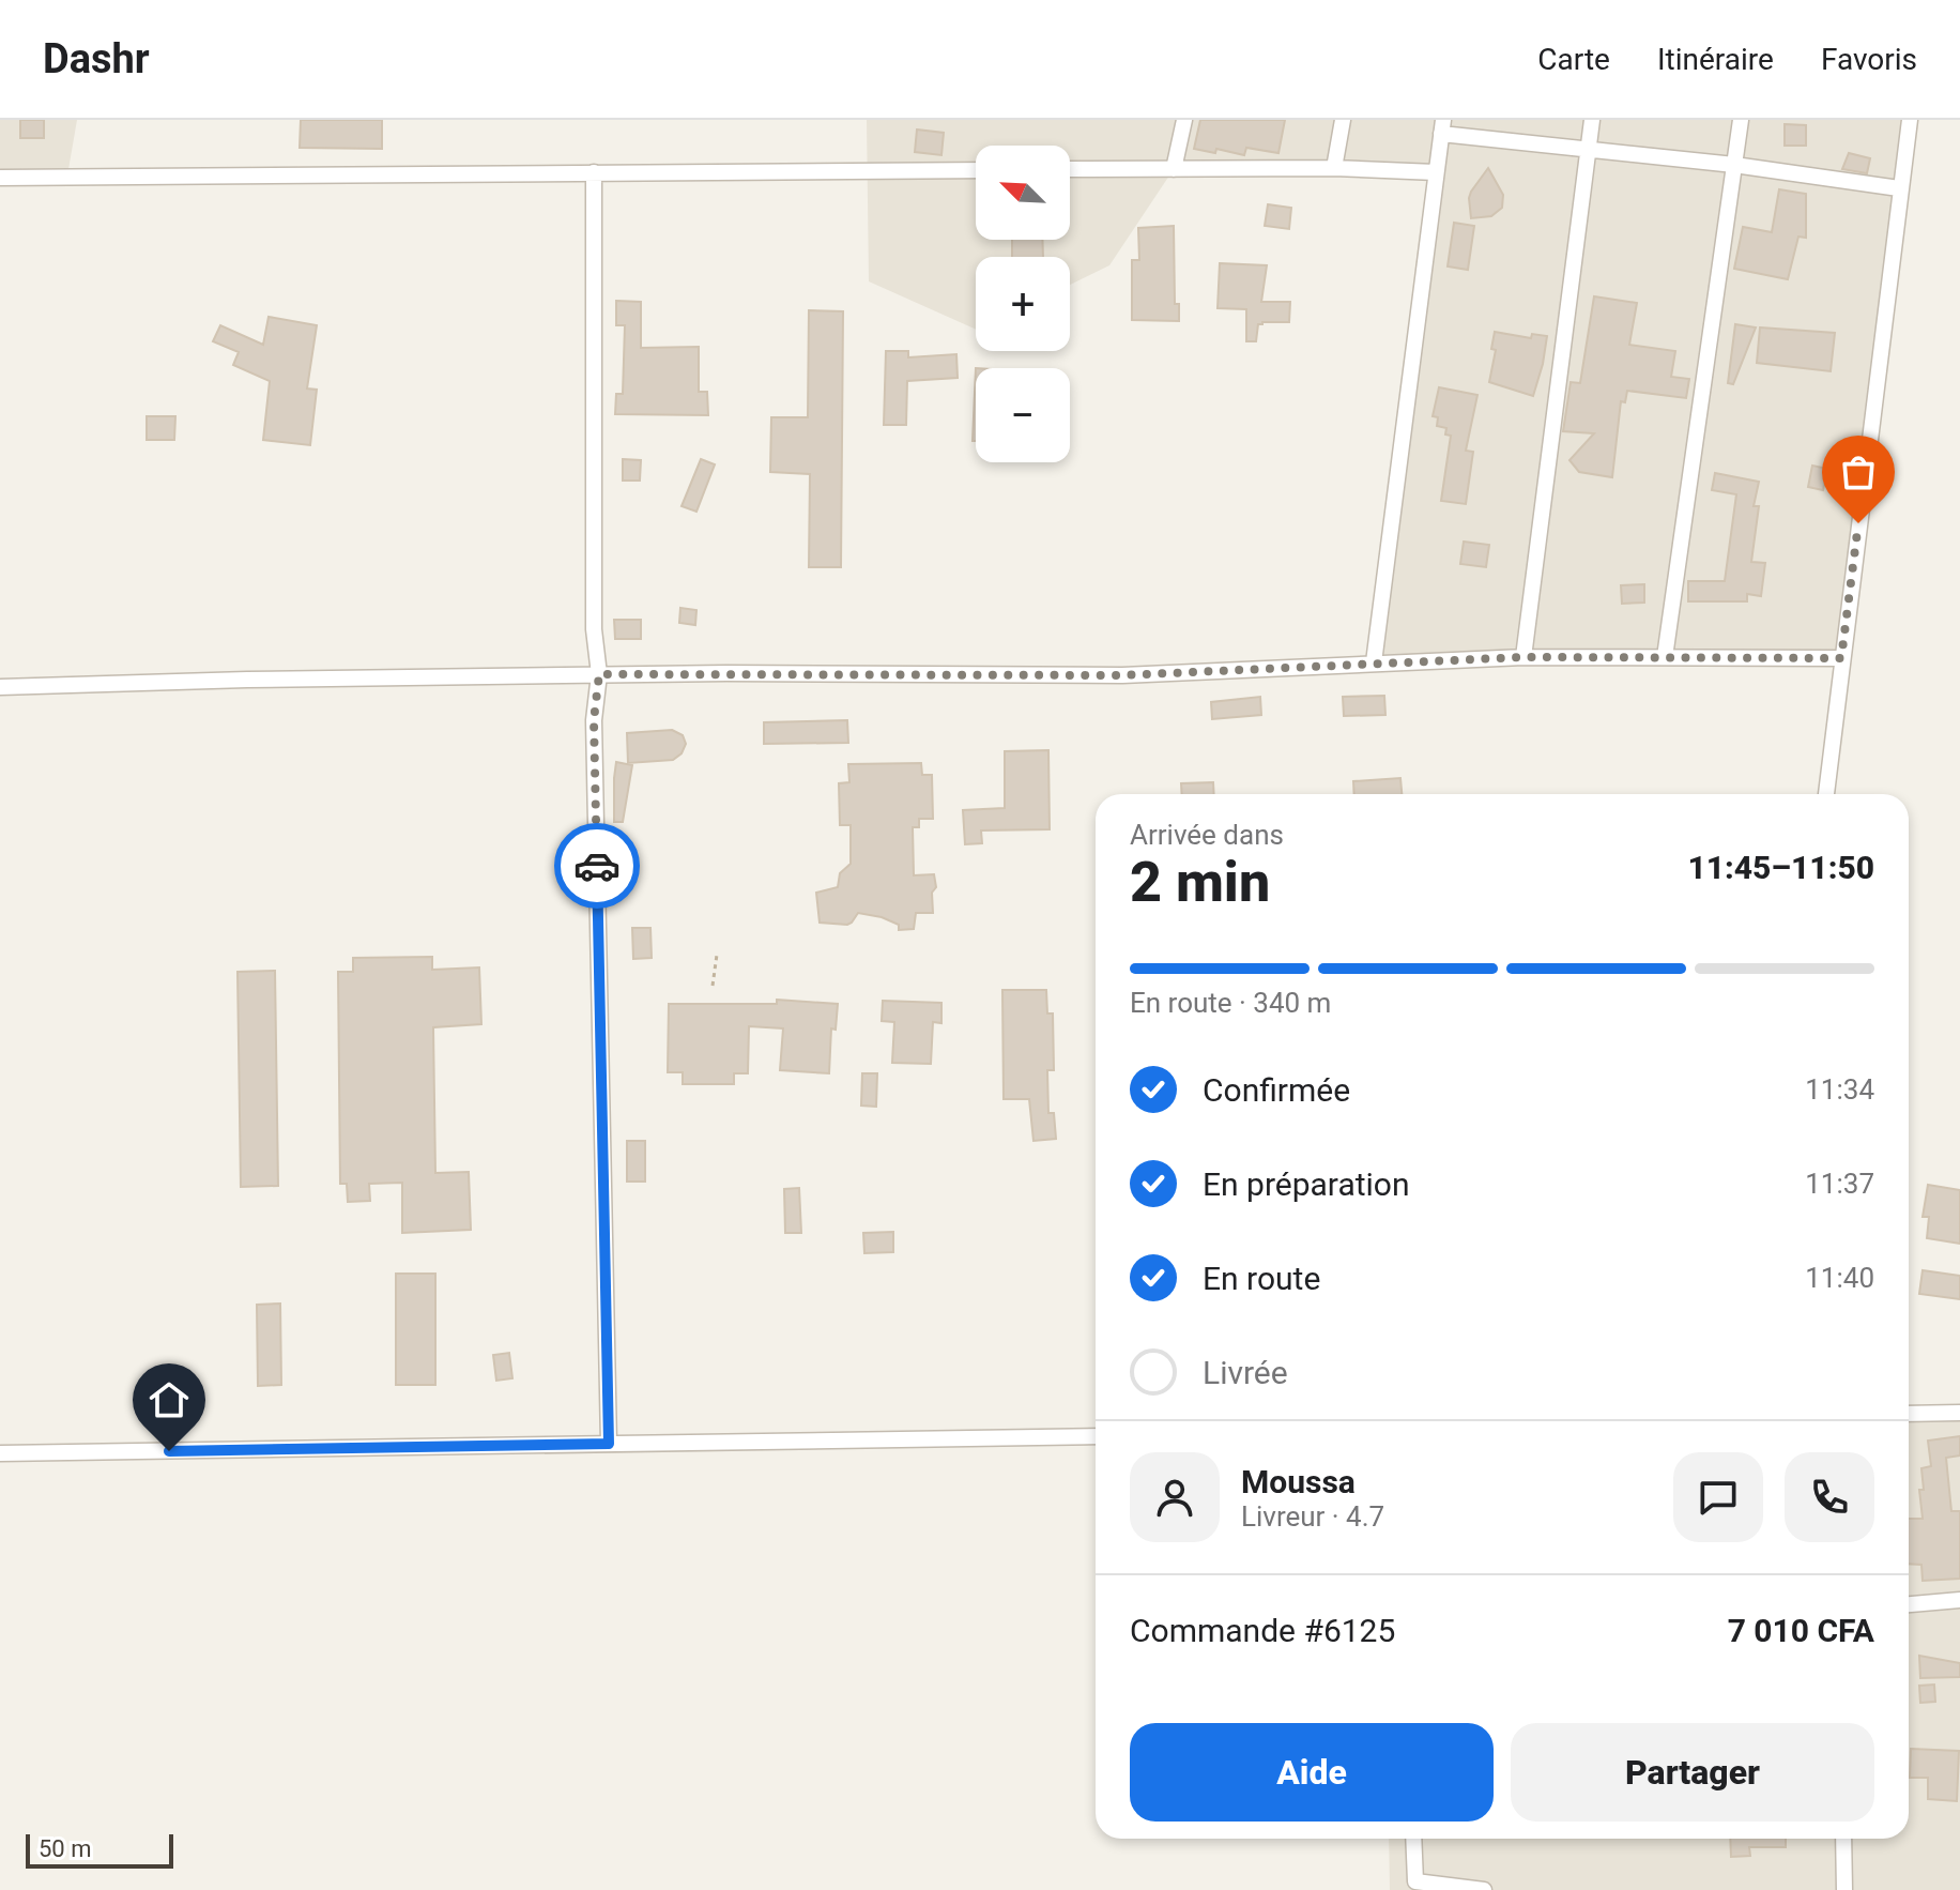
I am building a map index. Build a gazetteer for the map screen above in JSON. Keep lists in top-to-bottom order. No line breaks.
{"scale_bar":"50 m","north":"top left","page":{"header":"Dashr","nav":["Carte","Itinéraire","Favoris"],"map_buttons":["+","−"],"heading":["2 min","Arrivée dans","11:45–11:50"],"panel":["Moussa","Livreur · 4.7","Commande #6125","7 010 CFA"],"bar":"En route · 340 m","list":[["Confirmée","11:34"],["En préparation","11:37"],["En route","11:40"],"Livrée"],"buttons":["Aide","Partager"],"scale":"50 m"}}
